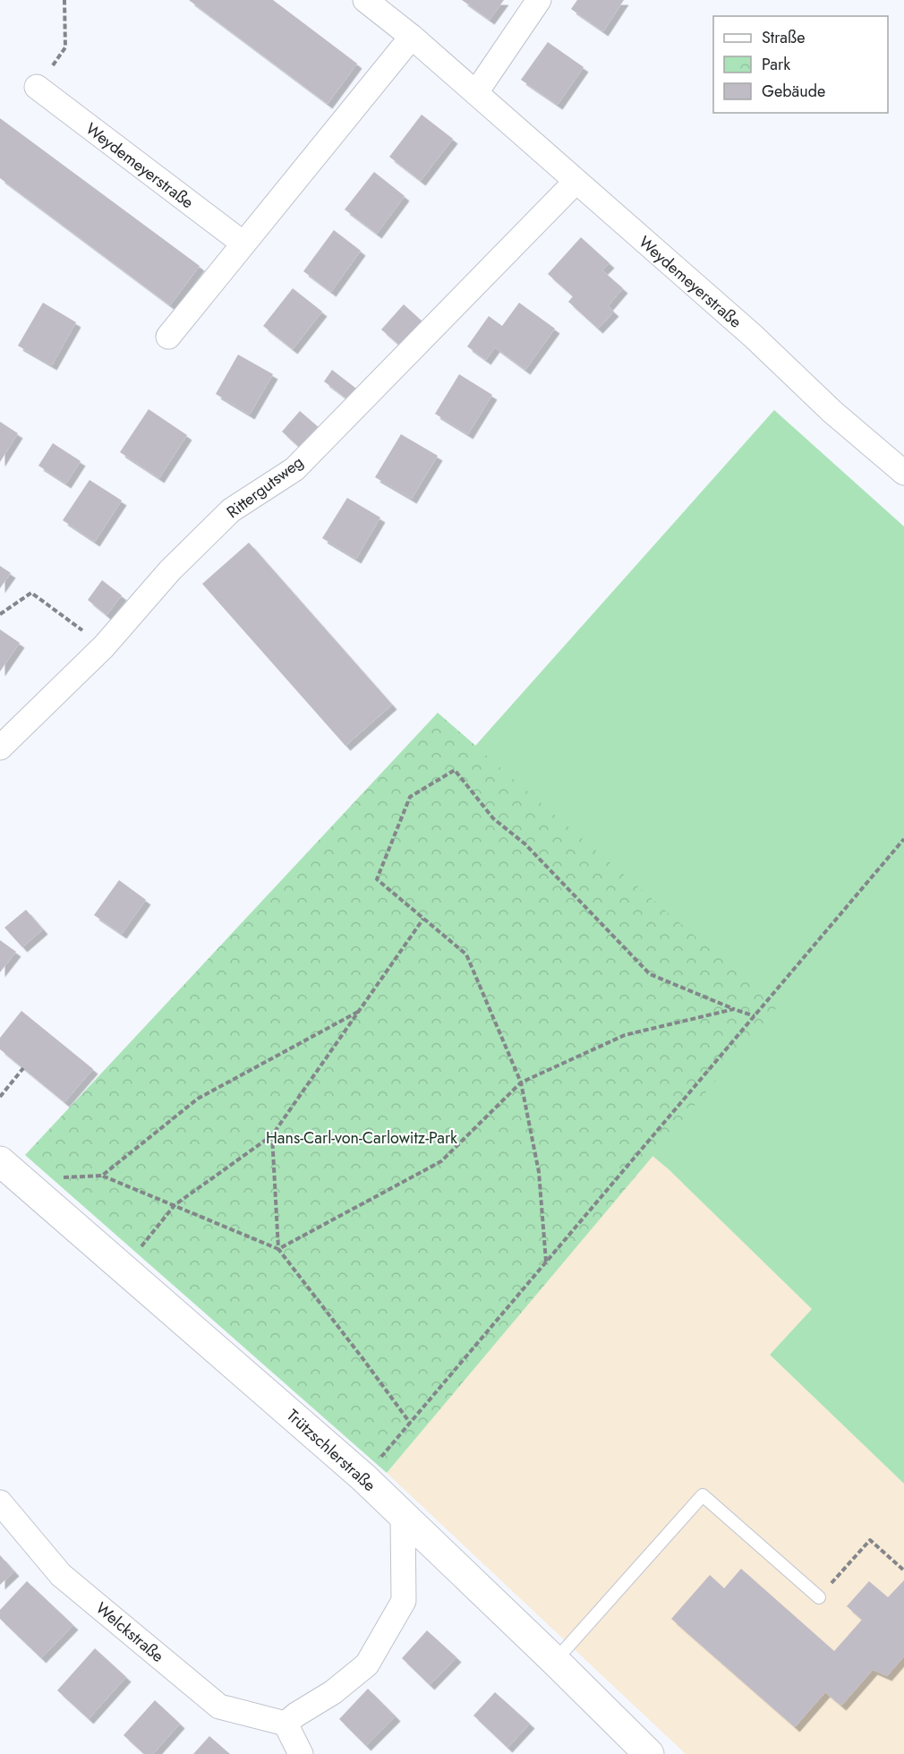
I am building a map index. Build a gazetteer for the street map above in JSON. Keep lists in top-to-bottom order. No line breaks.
{"streets":{"street":["Weydemeyerstraße","Rittergutsweg","Trützschlerstraße","Welckstraße"]},"crossings":[["Weydemeyerstraße","Rittergutsweg"]],"parks":["Hans-Carl-von-Carlowitz-Park"],"legend":["Straße","Park","Gebäude"]}
